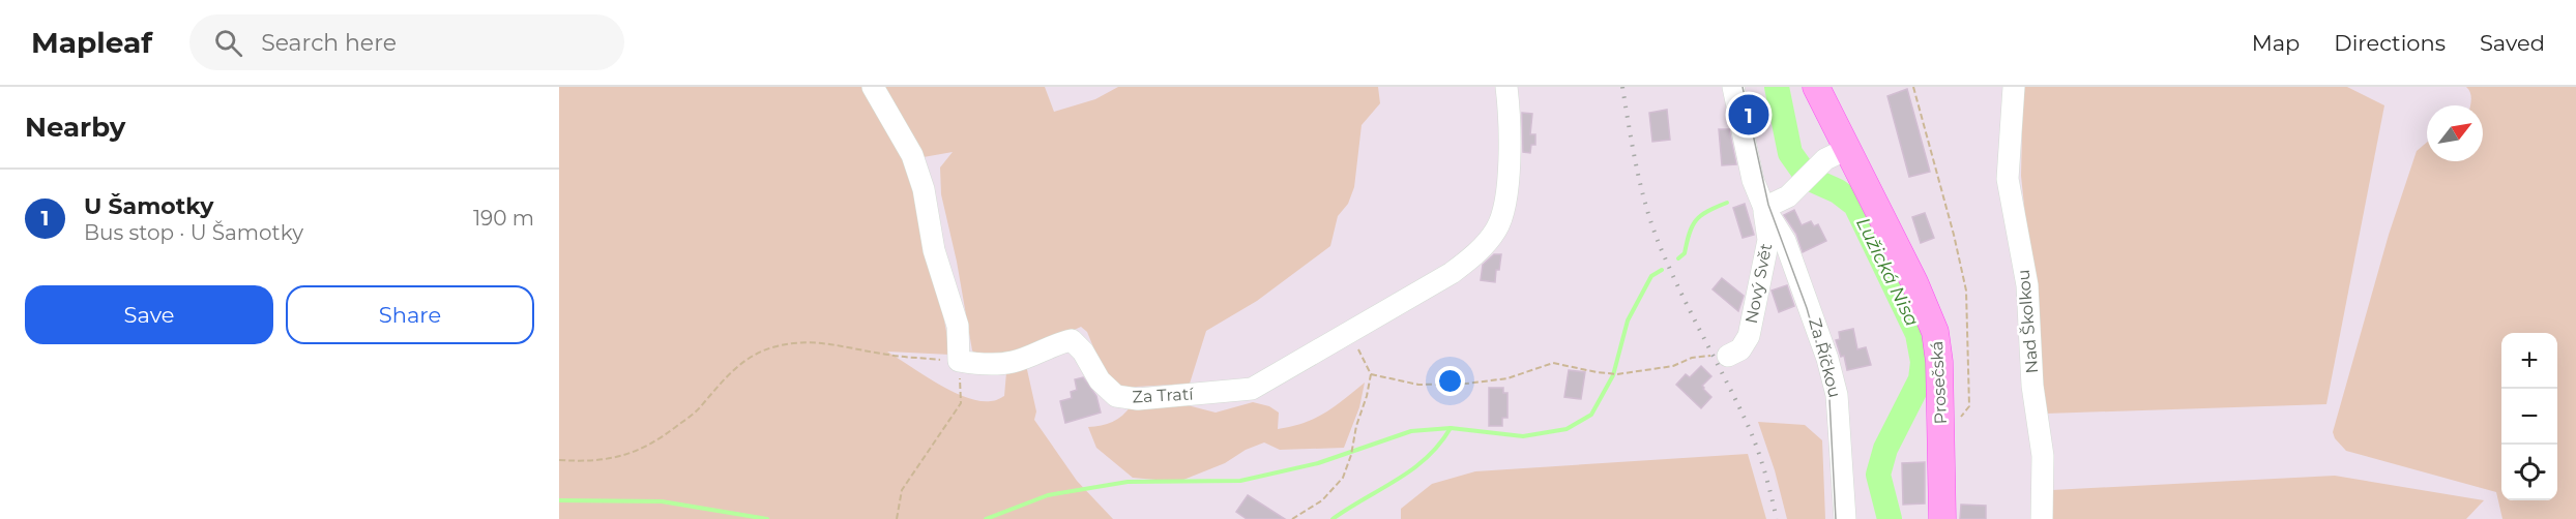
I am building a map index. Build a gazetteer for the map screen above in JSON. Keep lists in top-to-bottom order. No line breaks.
{"streets":{"main road":["Prosečská"],"street":["Nový Svět","Nad Školkou","Za Říčkou","Za Tratí"]},"crossings":[["Nový Svět","Za Říčkou"]],"water":["Lužická Nisa"],"north":"top right","page":{"header":"Mapleaf","search":"Search here","nav":["Map","Directions","Saved"],"heading":"Nearby","pins":"1","list":[{"mark":"1","name":"U Šamotky","note":"Bus stop · U Šamotky","value":"190 m"}],"buttons":["Save","Share"],"map_buttons":["+","−"]}}
